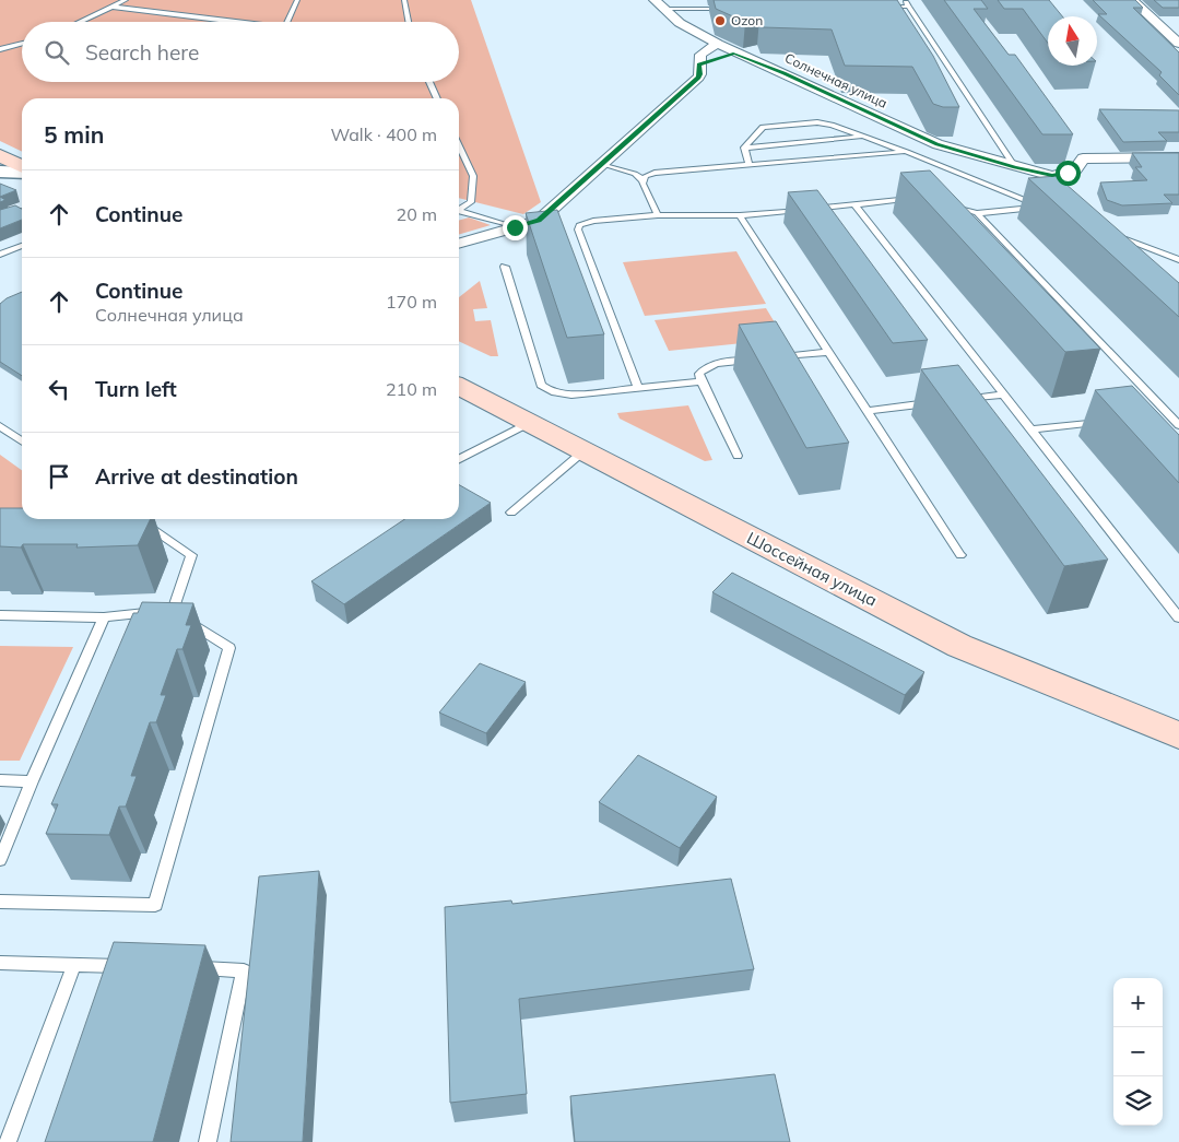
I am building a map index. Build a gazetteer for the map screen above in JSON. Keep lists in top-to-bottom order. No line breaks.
{"streets":{"main road":["Шоссейная улица"],"street":["Солнечная улица"]},"places":["Ozon"],"north":"top","page":{"search":"Search here","heading":["5 min","Walk · 400 m"],"list":[["Continue","20 m"],["Continue","Солнечная улица","170 m"],["Turn left","210 m"],"Arrive at destination"],"map_buttons":["+","−"]}}
